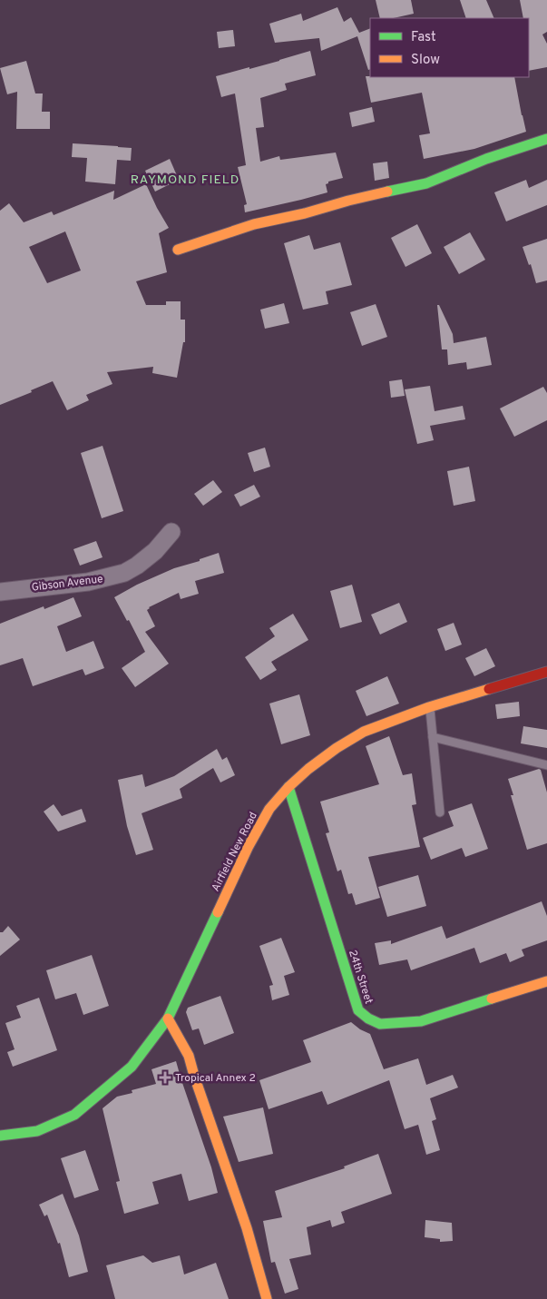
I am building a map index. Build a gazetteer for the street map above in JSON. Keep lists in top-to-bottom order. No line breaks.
{"streets":{"street":["Gibson Avenue","Airfield New Road","24th Street"]},"crossings":[["Airfield New Road","24th Street"]],"districts":["RAYMOND FIELD"],"places":{"health":["Tropical Annex 2"]},"legend":["Fast","Slow"]}
